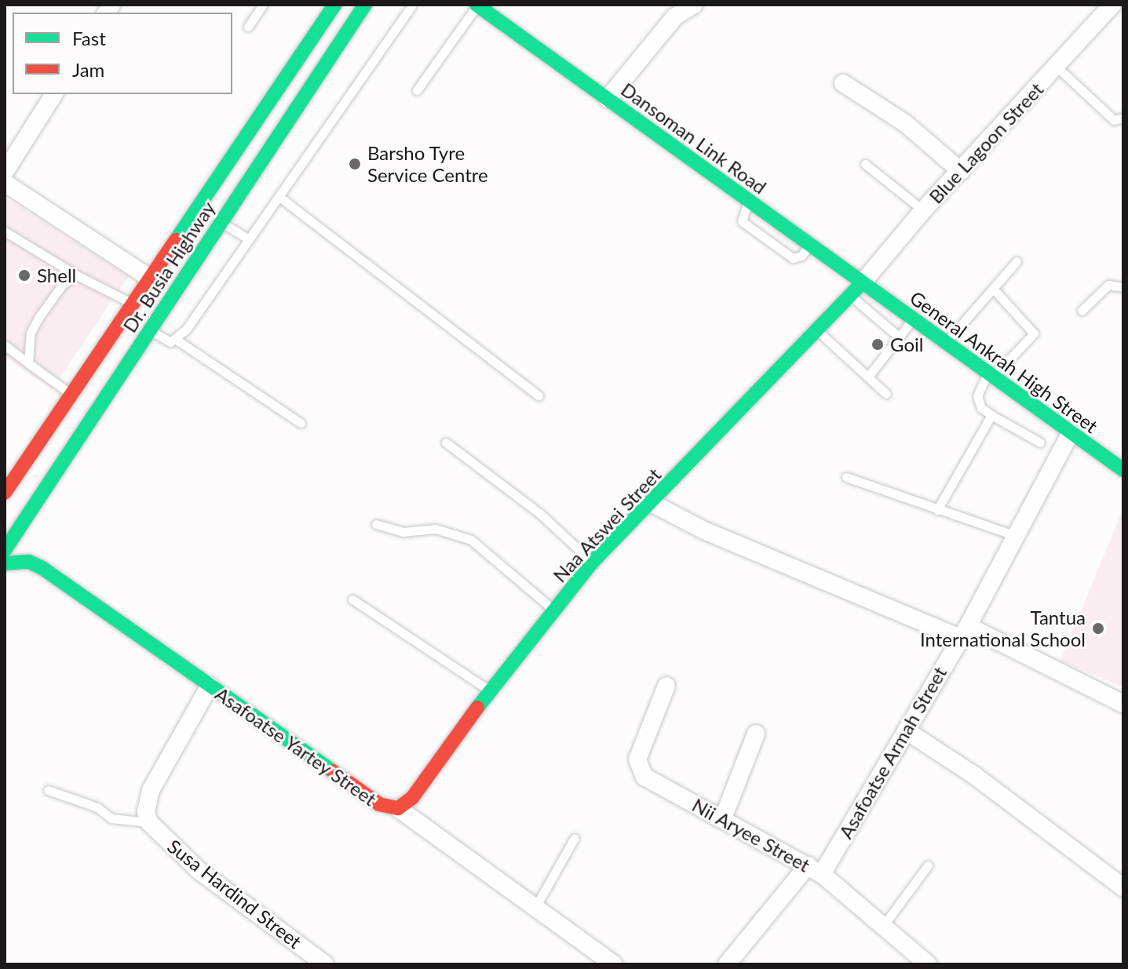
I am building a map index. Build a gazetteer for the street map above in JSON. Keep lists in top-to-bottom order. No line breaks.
{"streets":{"main road":["Dansoman Link Road","Dr. Busia Highway","General Ankrah High Street","Naa Atswei Street","Asafoatse Yartey Street"],"street":["Blue Lagoon Street","Asafoatse Armah Street","Nii Aryee Street","Susa Hardind Street"]},"crossings":[["Dansoman Link Road","Blue Lagoon Street"],["Dansoman Link Road","General Ankrah High Street"],["Dansoman Link Road","Naa Atswei Street"],["Blue Lagoon Street","General Ankrah High Street"],["Blue Lagoon Street","Naa Atswei Street"],["General Ankrah High Street","Naa Atswei Street"],["General Ankrah High Street","Asafoatse Armah Street"],["Naa Atswei Street","Asafoatse Yartey Street"],["Asafoatse Armah Street","Nii Aryee Street"]],"places":["Barsho Tyre Service Centre","Shell","Goil","Tantua International School"],"legend":["Fast","Jam"]}
